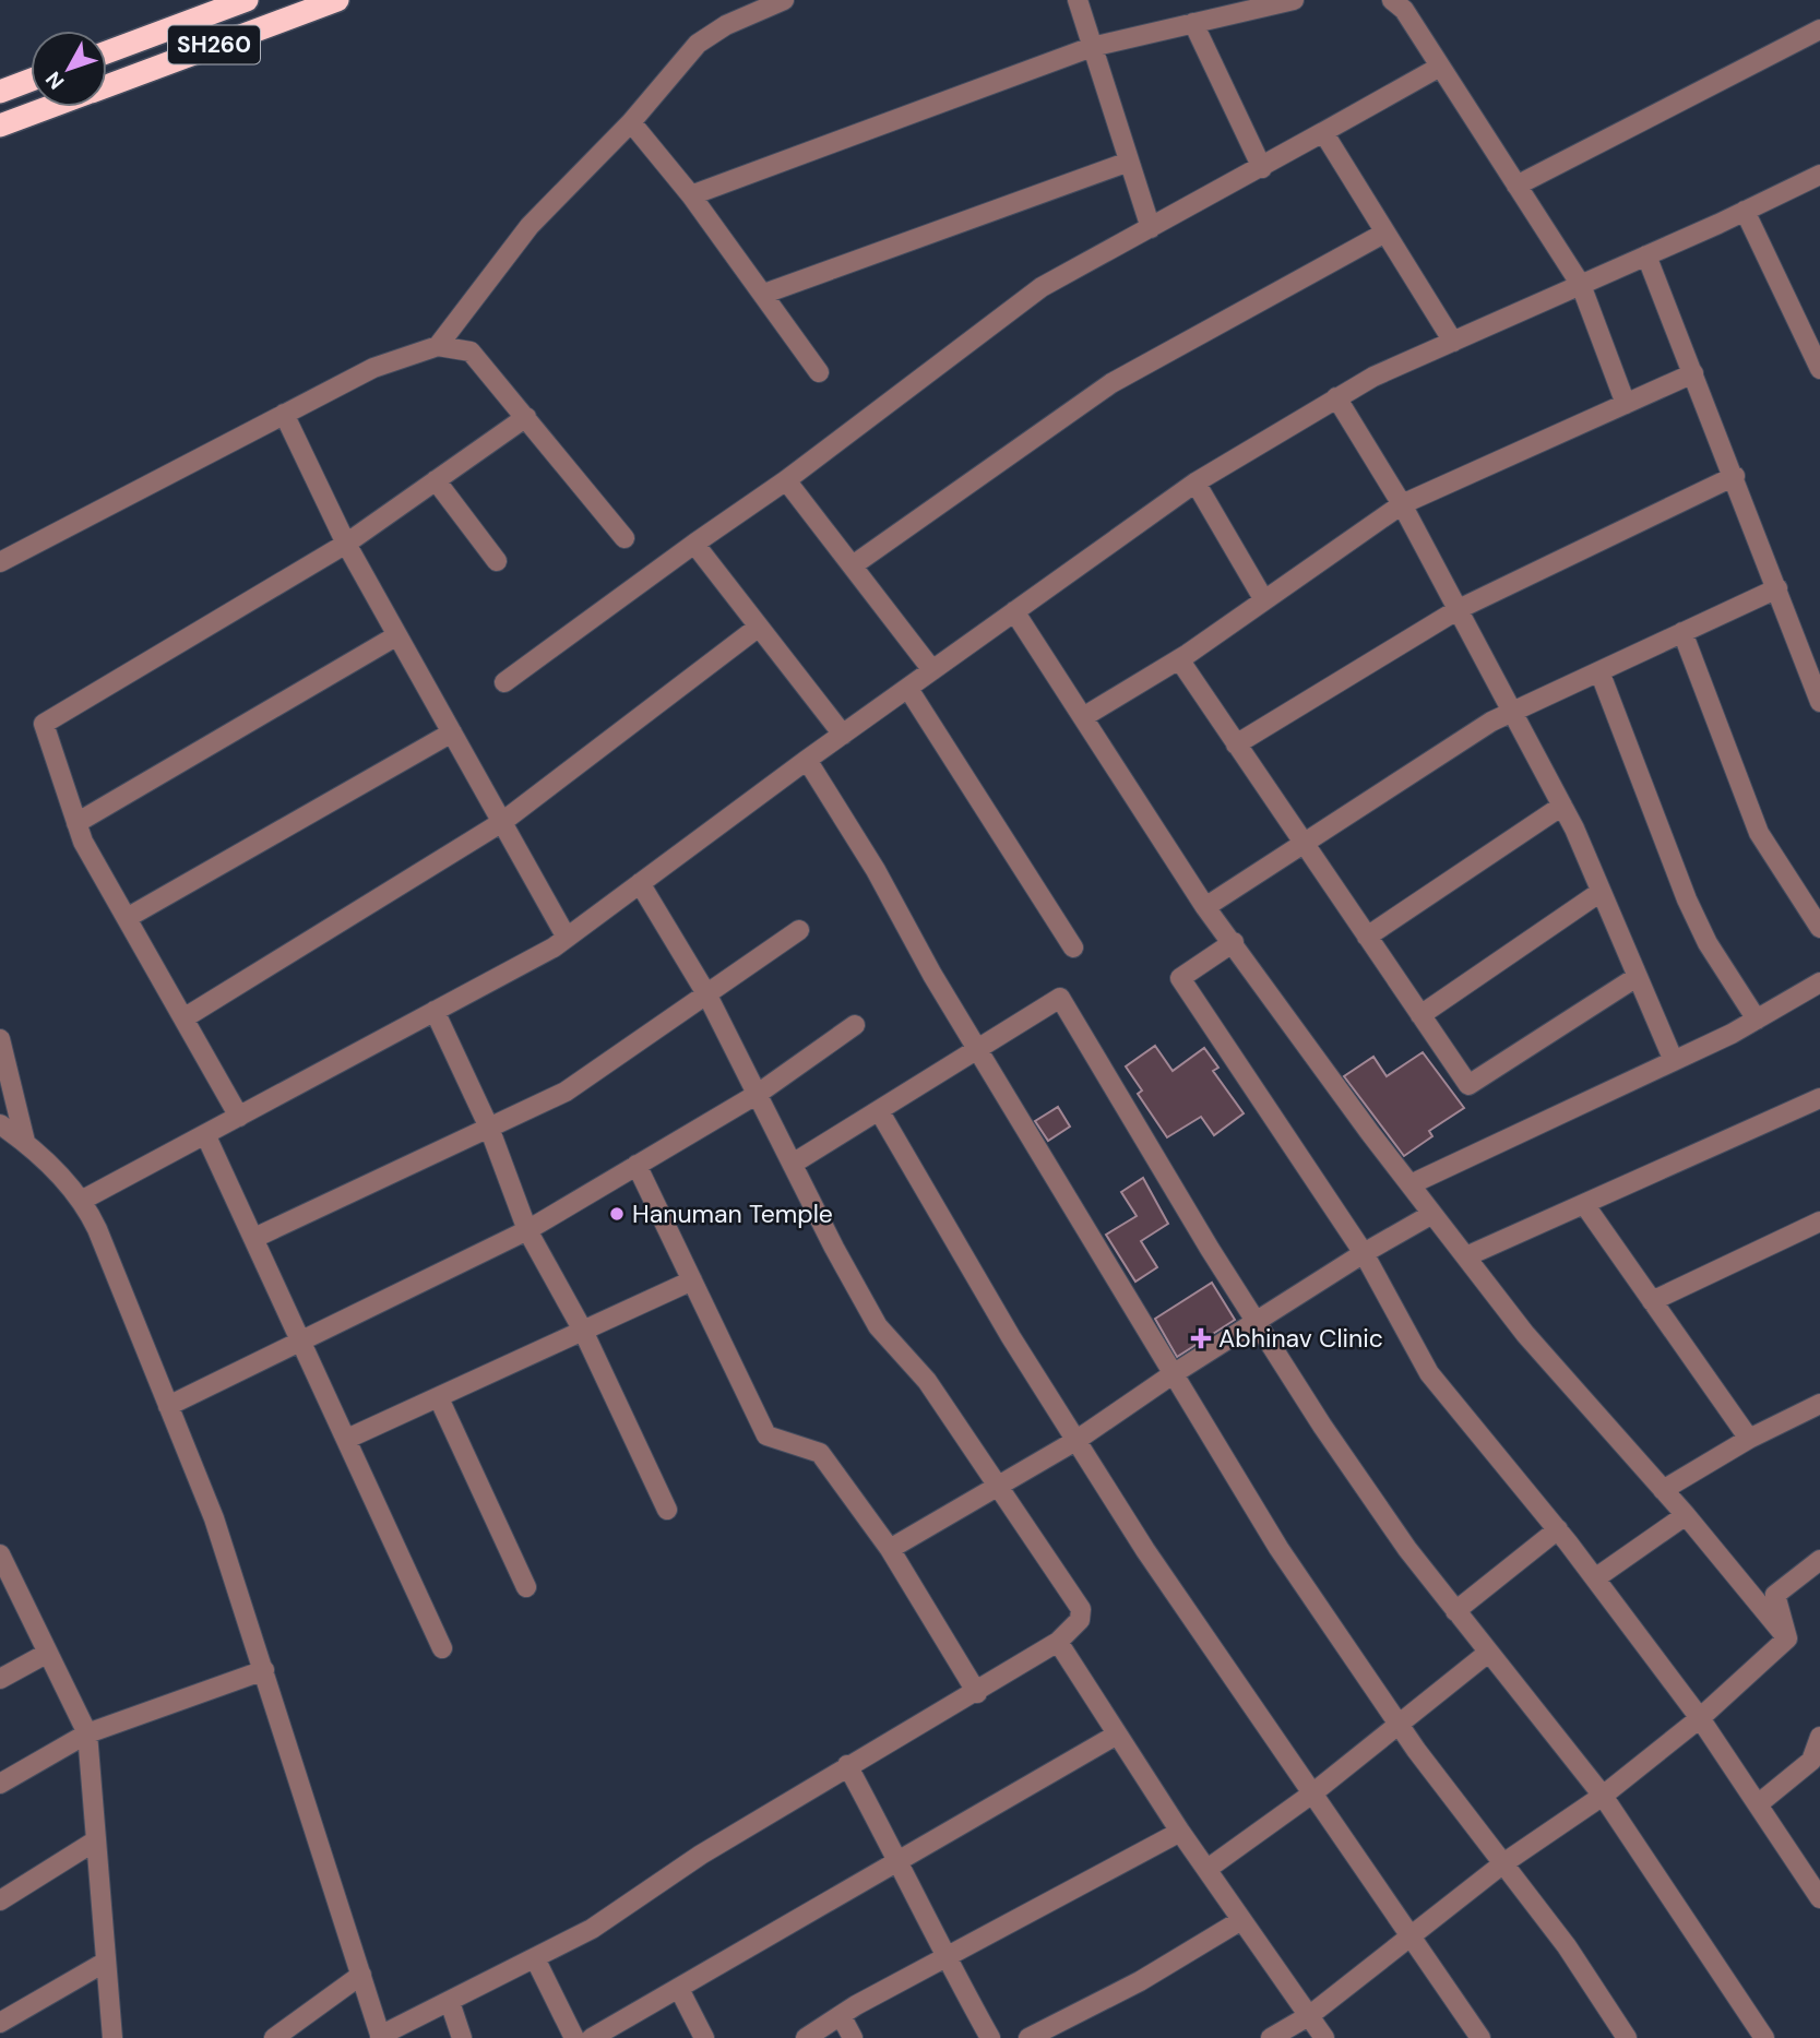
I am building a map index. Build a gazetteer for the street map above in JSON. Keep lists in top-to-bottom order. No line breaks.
{"streets":{"highway":["SH260"]},"places":{"other":["Hanuman Temple"],"health":["Abhinav Clinic"]},"north":"bottom left"}
